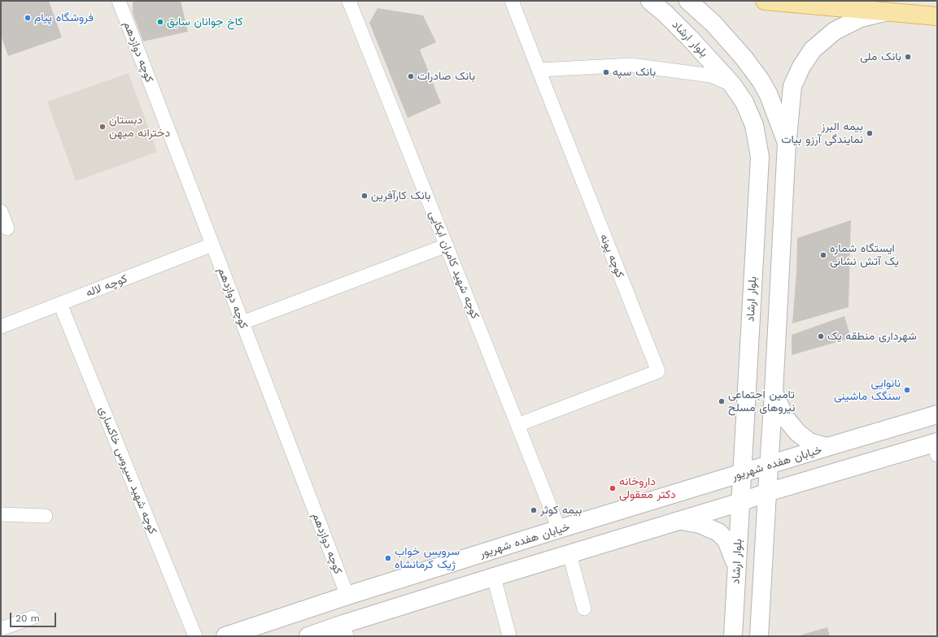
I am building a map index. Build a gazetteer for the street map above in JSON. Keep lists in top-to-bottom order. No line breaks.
{"streets":{"main road":["بلوار ارشاد","خیابان هفده شهریور"],"street":["کوچه دوازدهم","کوچه پونه","کوچه شهید کامران ابکایی","کوچه لاله","کوچه شهید سیروس خاکساری"]},"crossings":[["بلوار ارشاد","خیابان هفده شهریور"],["کوچه دوازدهم","کوچه لاله"],["کوچه دوازدهم","خیابان هفده شهریور"],["کوچه پونه","کوچه شهید کامران ابکایی"],["کوچه شهید کامران ابکایی","خیابان هفده شهریور"],["کوچه لاله","کوچه شهید سیروس خاکساری"]],"places":["فروشگاه پیام","کاخ جوانان سابق","بانک ملی","بانک سپه","بانک صادرات","دبستان دخترانه میهن","بیمه البرز نمایندگی آرزو بیات","بانک کارآفرین","ایستگاه شماره یک آتش نشانی","شهرداری منطقه یک","نانوایی سنگک ماشینی","تامین اجتماعی نیروهای مسلح","داروخانه دکتر معقولی","بیمه کوثر","سرویس خواب ژیک کرمانشاه"],"scale_bar":"20 m"}
